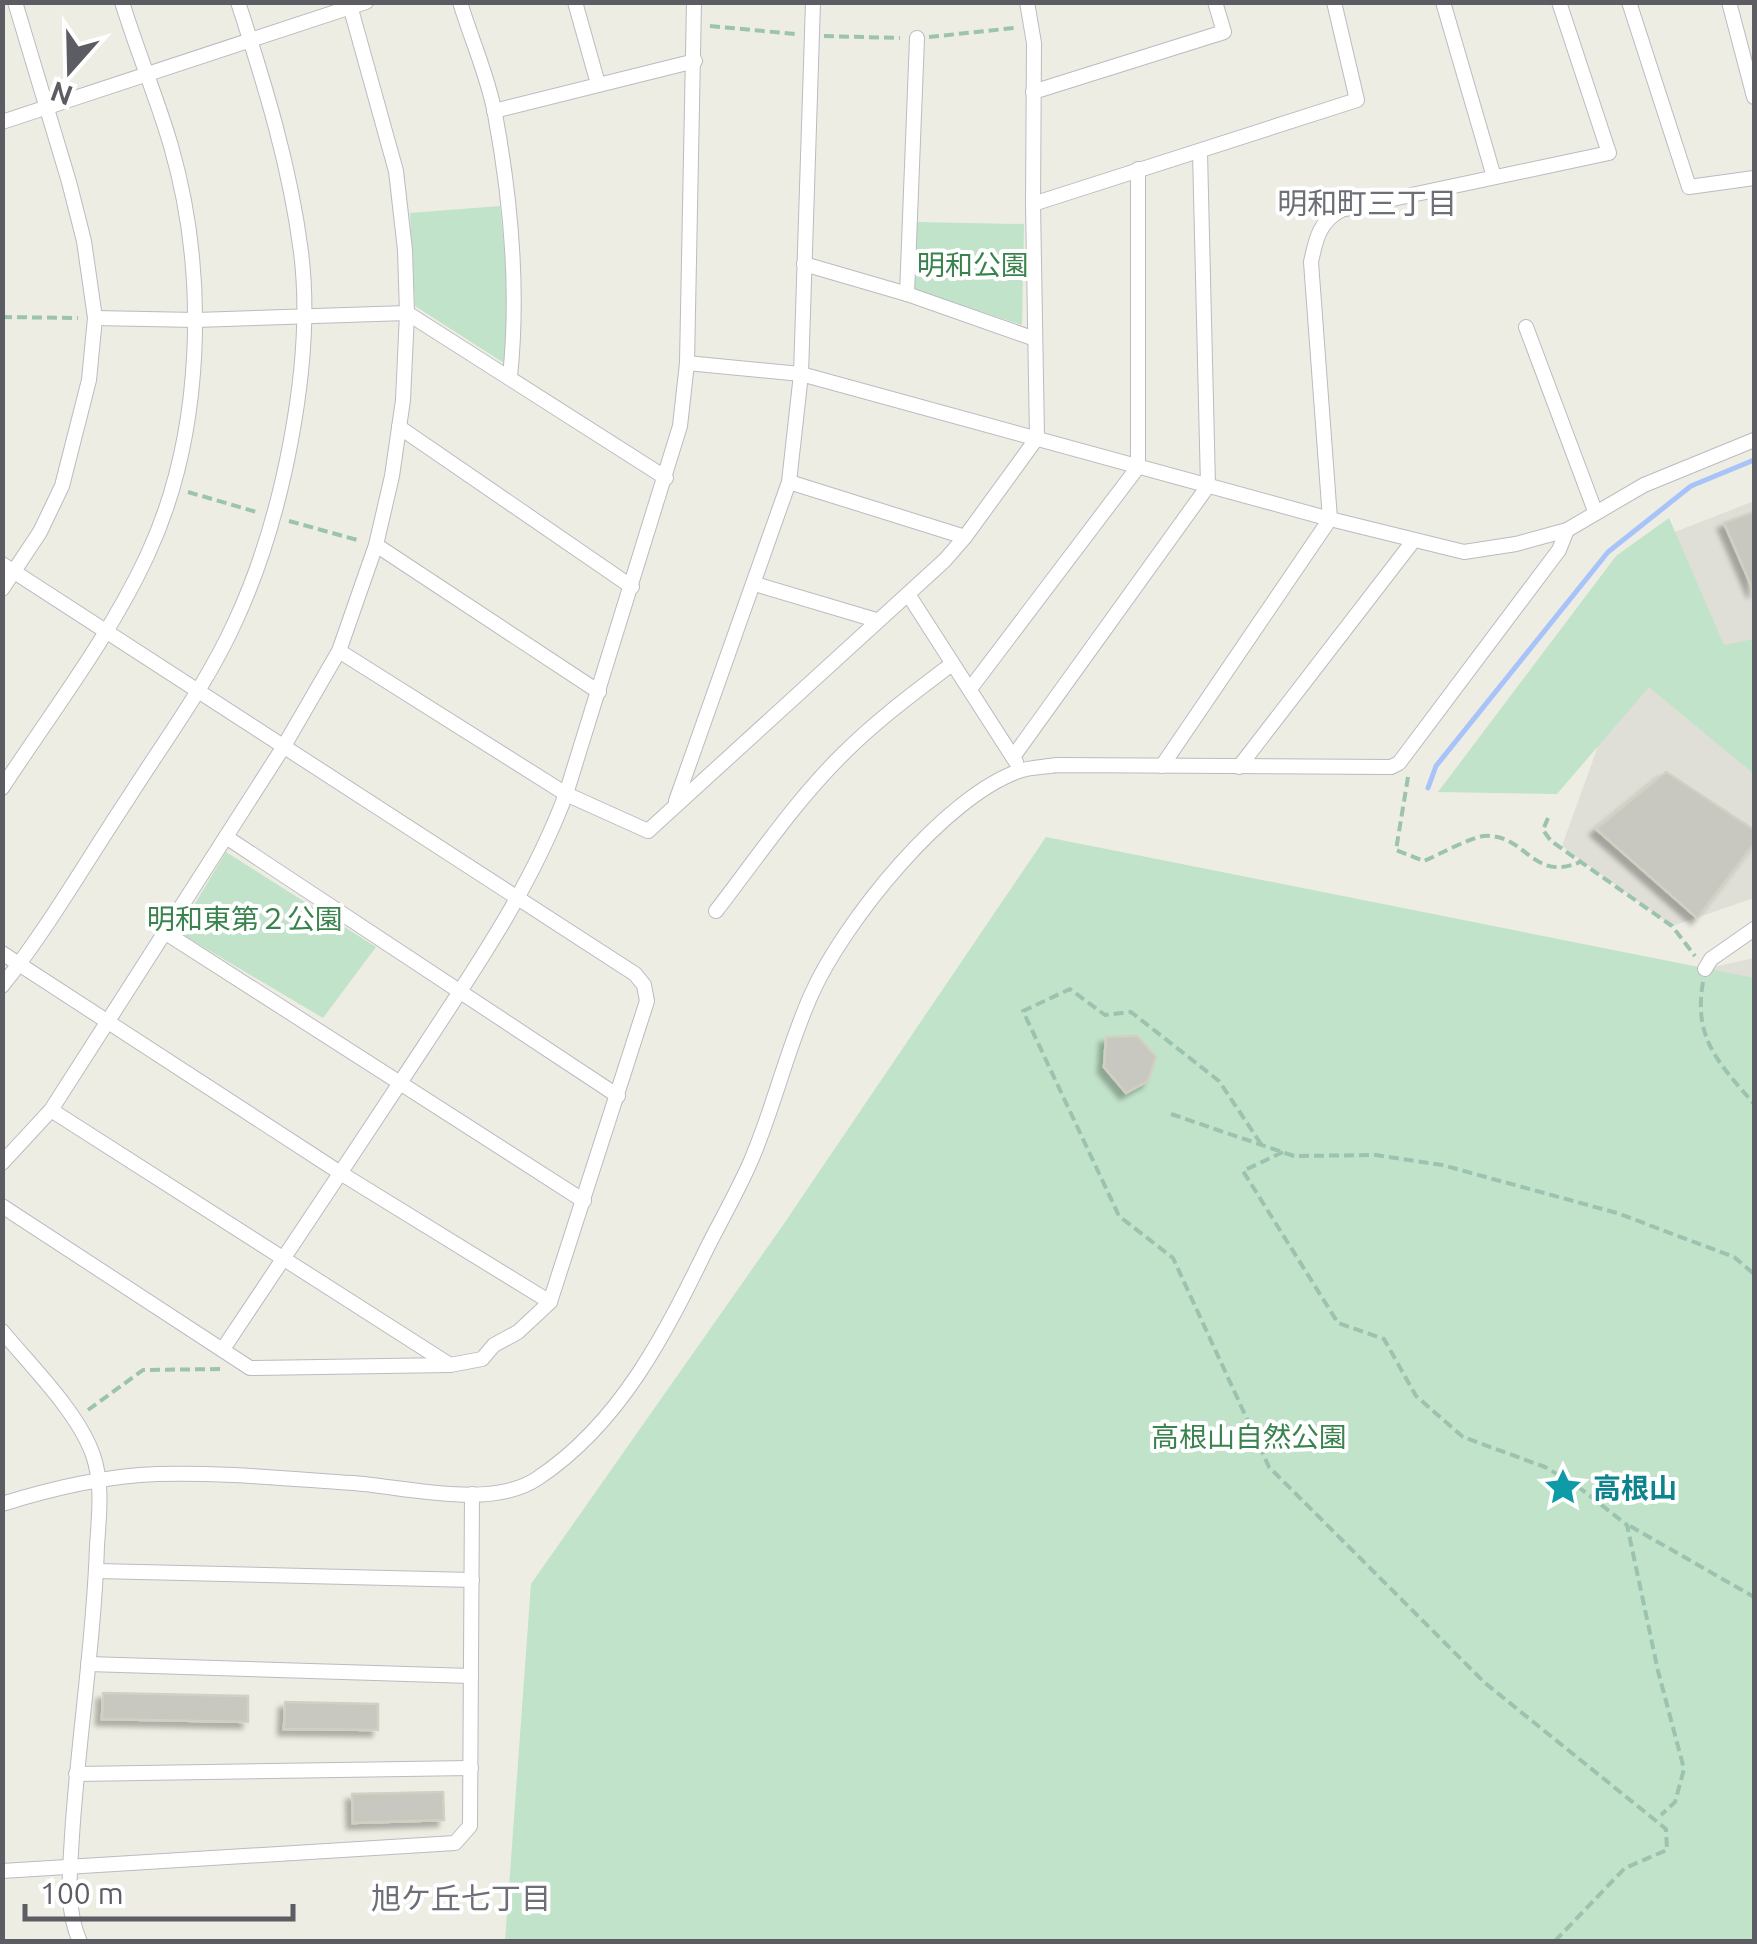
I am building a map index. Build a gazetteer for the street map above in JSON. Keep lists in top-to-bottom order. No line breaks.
{"districts":["明和町三丁目","旭ケ丘七丁目"],"parks":["明和公園","明和東第２公園","高根山自然公園"],"places":{"place":["高根山"]},"scale_bar":"100 m","north":"bottom"}
